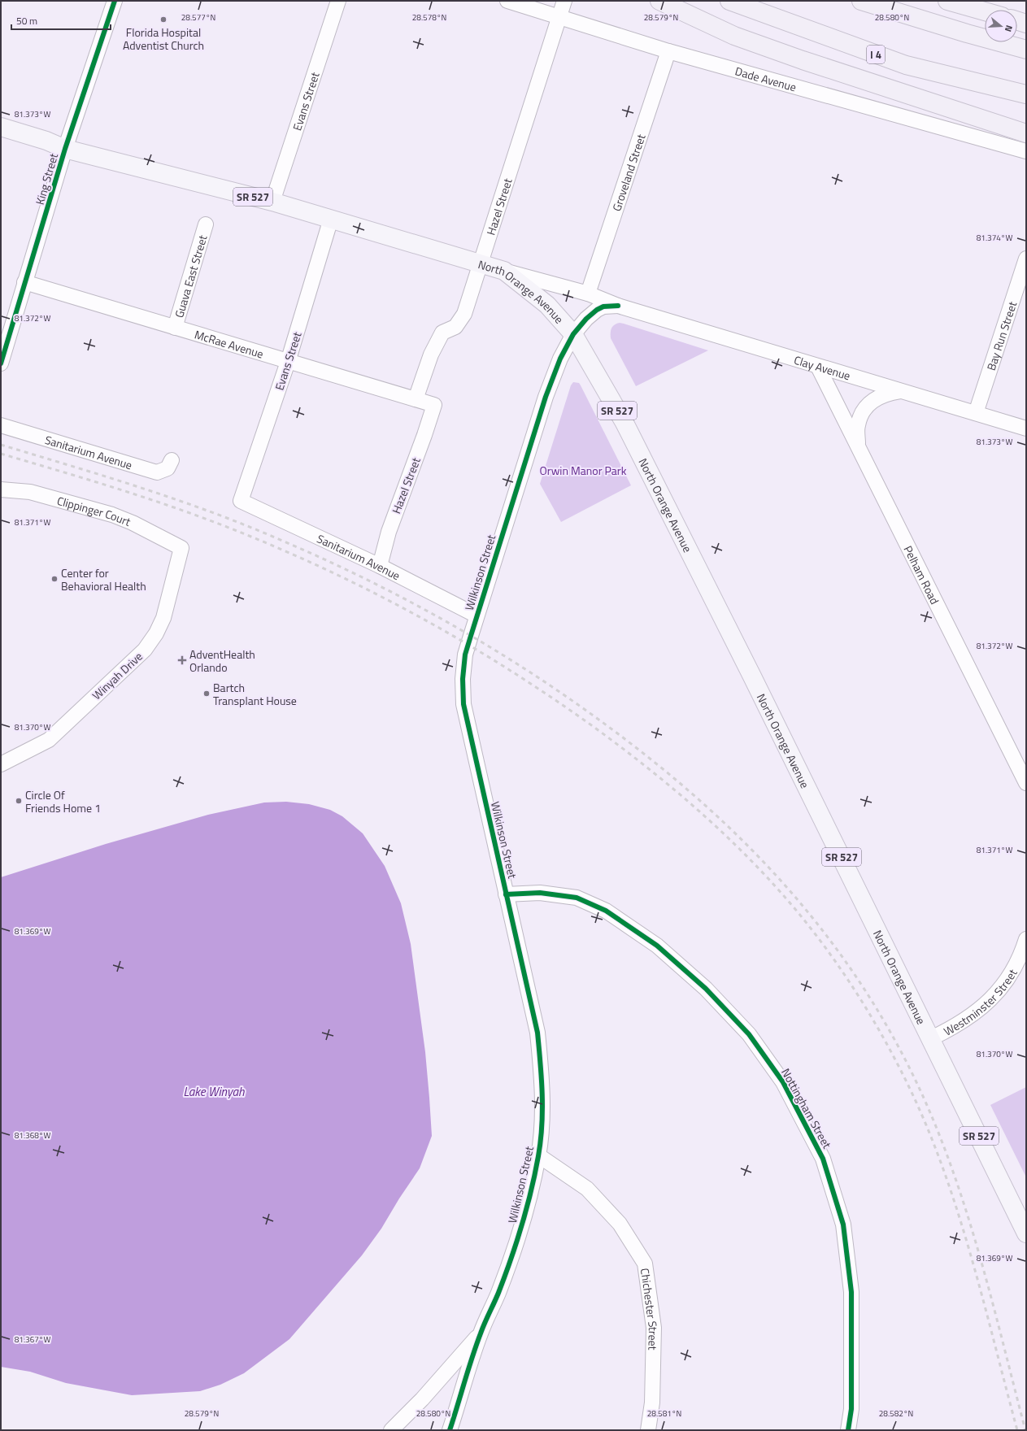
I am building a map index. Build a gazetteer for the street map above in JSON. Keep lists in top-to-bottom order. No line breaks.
{"streets":{"highway":["I 4"],"main road":["SR 527","North Orange Avenue"],"street":["Dade Avenue","Evans Street","Groveland Street","King Street","Hazel Street","Guava East Street","Bay Run Street","McRae Avenue","Clay Avenue","Sanitarium Avenue","Clippinger Court","Wilkinson Street","Pelham Road","Winyah Drive","Westminster Street","Nottingham Street","Chichester Street"]},"crossings":[["Dade Avenue","Groveland Street"],["Dade Avenue","Hazel Street"],["Evans Street","North Orange Avenue"],["Evans Street","McRae Avenue"],["Evans Street","Sanitarium Avenue"],["Groveland Street","Clay Avenue"],["King Street","North Orange Avenue"],["King Street","McRae Avenue"],["Hazel Street","North Orange Avenue"],["Hazel Street","McRae Avenue"],["Hazel Street","Sanitarium Avenue"],["Guava East Street","McRae Avenue"],["North Orange Avenue","Clay Avenue"],["North Orange Avenue","Wilkinson Street"],["North Orange Avenue","Westminster Street"],["Bay Run Street","Clay Avenue"],["Clay Avenue","Wilkinson Street"],["Clay Avenue","Pelham Road"],["Sanitarium Avenue","Wilkinson Street"],["Clippinger Court","Winyah Drive"],["Wilkinson Street","Nottingham Street"],["Wilkinson Street","Chichester Street"]],"water":["Lake Winyah"],"parks":["Orwin Manor Park"],"places":{"other":["Florida Hospital Adventist Church","Center for Behavioral Health","Bartch Transplant House","Circle Of Friends Home 1"],"health":["AdventHealth Orlando"]},"scale_bar":"50 m","north":"right","coordinates":["28.577°N","28.578°N","28.579°N","28.580°N","81.373°W","81.374°W","81.372°W","81.371°W","81.370°W","81.369°W","81.368°W","81.367°W","28.581°N","28.582°N"]}
